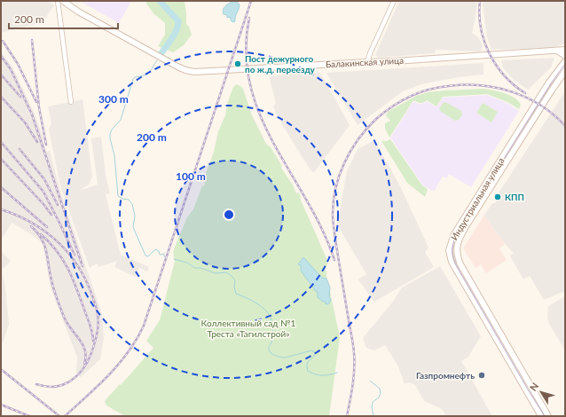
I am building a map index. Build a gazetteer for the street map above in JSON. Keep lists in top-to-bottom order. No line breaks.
{"streets":{"main road":["Балакинская улица","Индустриальная улица"]},"parks":["Коллективный сад №1 Треста «Тагилстрой»"],"places":["Пост дежурного по ж.д. переезду","КПП","Газпромнефть"],"scale_bar":"200 m","north":"top left","rings":["300 m","200 m","100 m"]}
